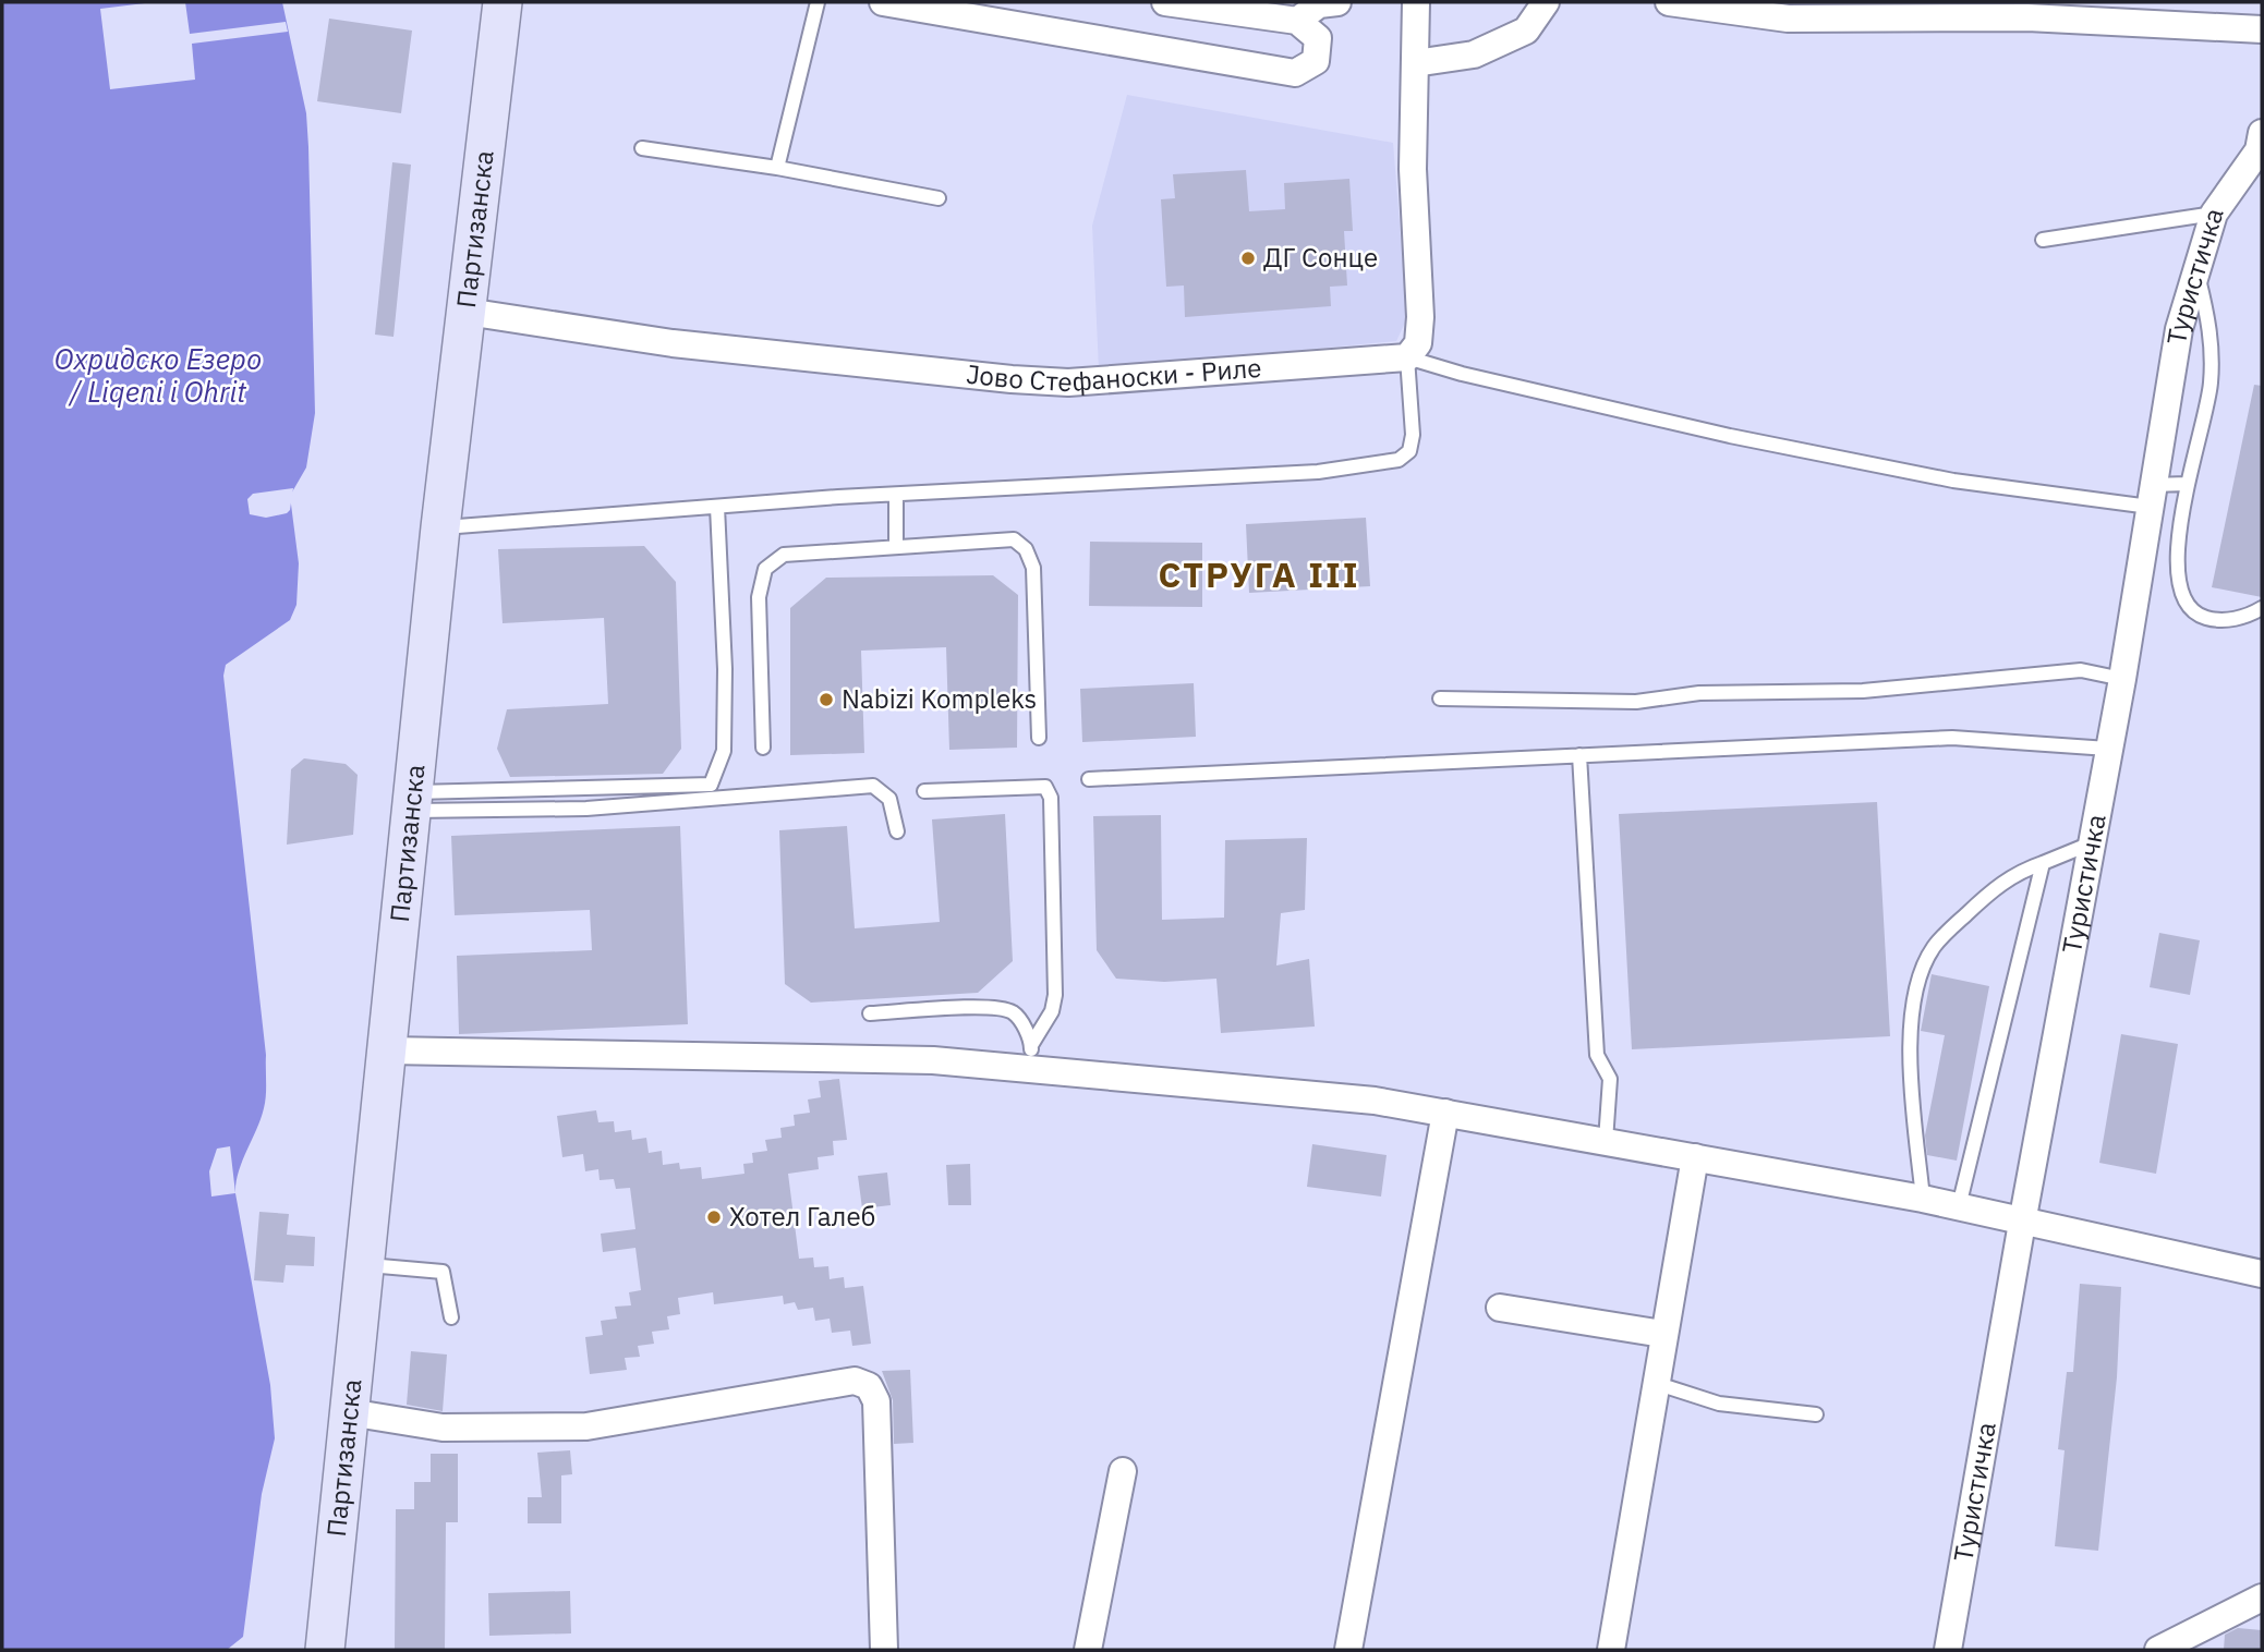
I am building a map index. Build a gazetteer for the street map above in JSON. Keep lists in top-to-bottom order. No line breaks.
{"streets":{"main road":["Партизанска"],"street":["Туристичка","Јово Стефаноски - Риле"]},"crossings":[["Партизанска","Јово Стефаноски - Риле"]],"districts":["СТРУГА III"],"water":["Охридско Езеро / Liqeni i Ohrit"],"places":["ДГ Сонце","Nabizi Kompleks","Хотел Галеб"]}
